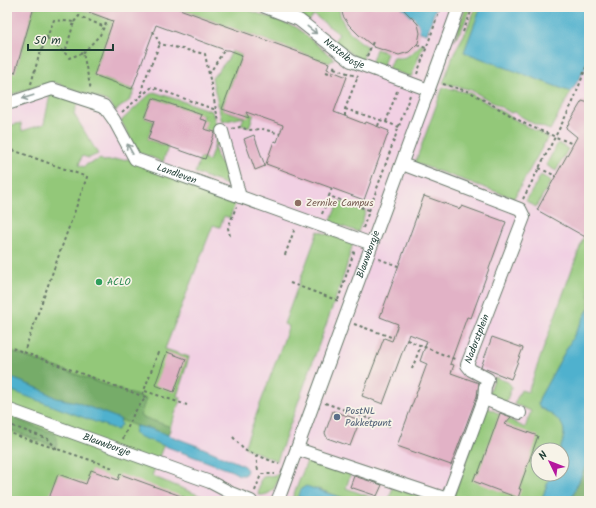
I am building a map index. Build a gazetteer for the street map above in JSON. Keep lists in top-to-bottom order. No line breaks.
{"streets":{"street":["Nettelbosje","Landleven","Blauwborgje","Nadorstplein"]},"crossings":[["Nettelbosje","Blauwborgje"],["Landleven","Blauwborgje"],["Blauwborgje","Nadorstplein"]],"one_way":["Nettelbosje","Landleven"],"places":["Zernike Campus","ACLO","PostNL Pakketpunt"],"scale_bar":"50 m","north":"top left"}
